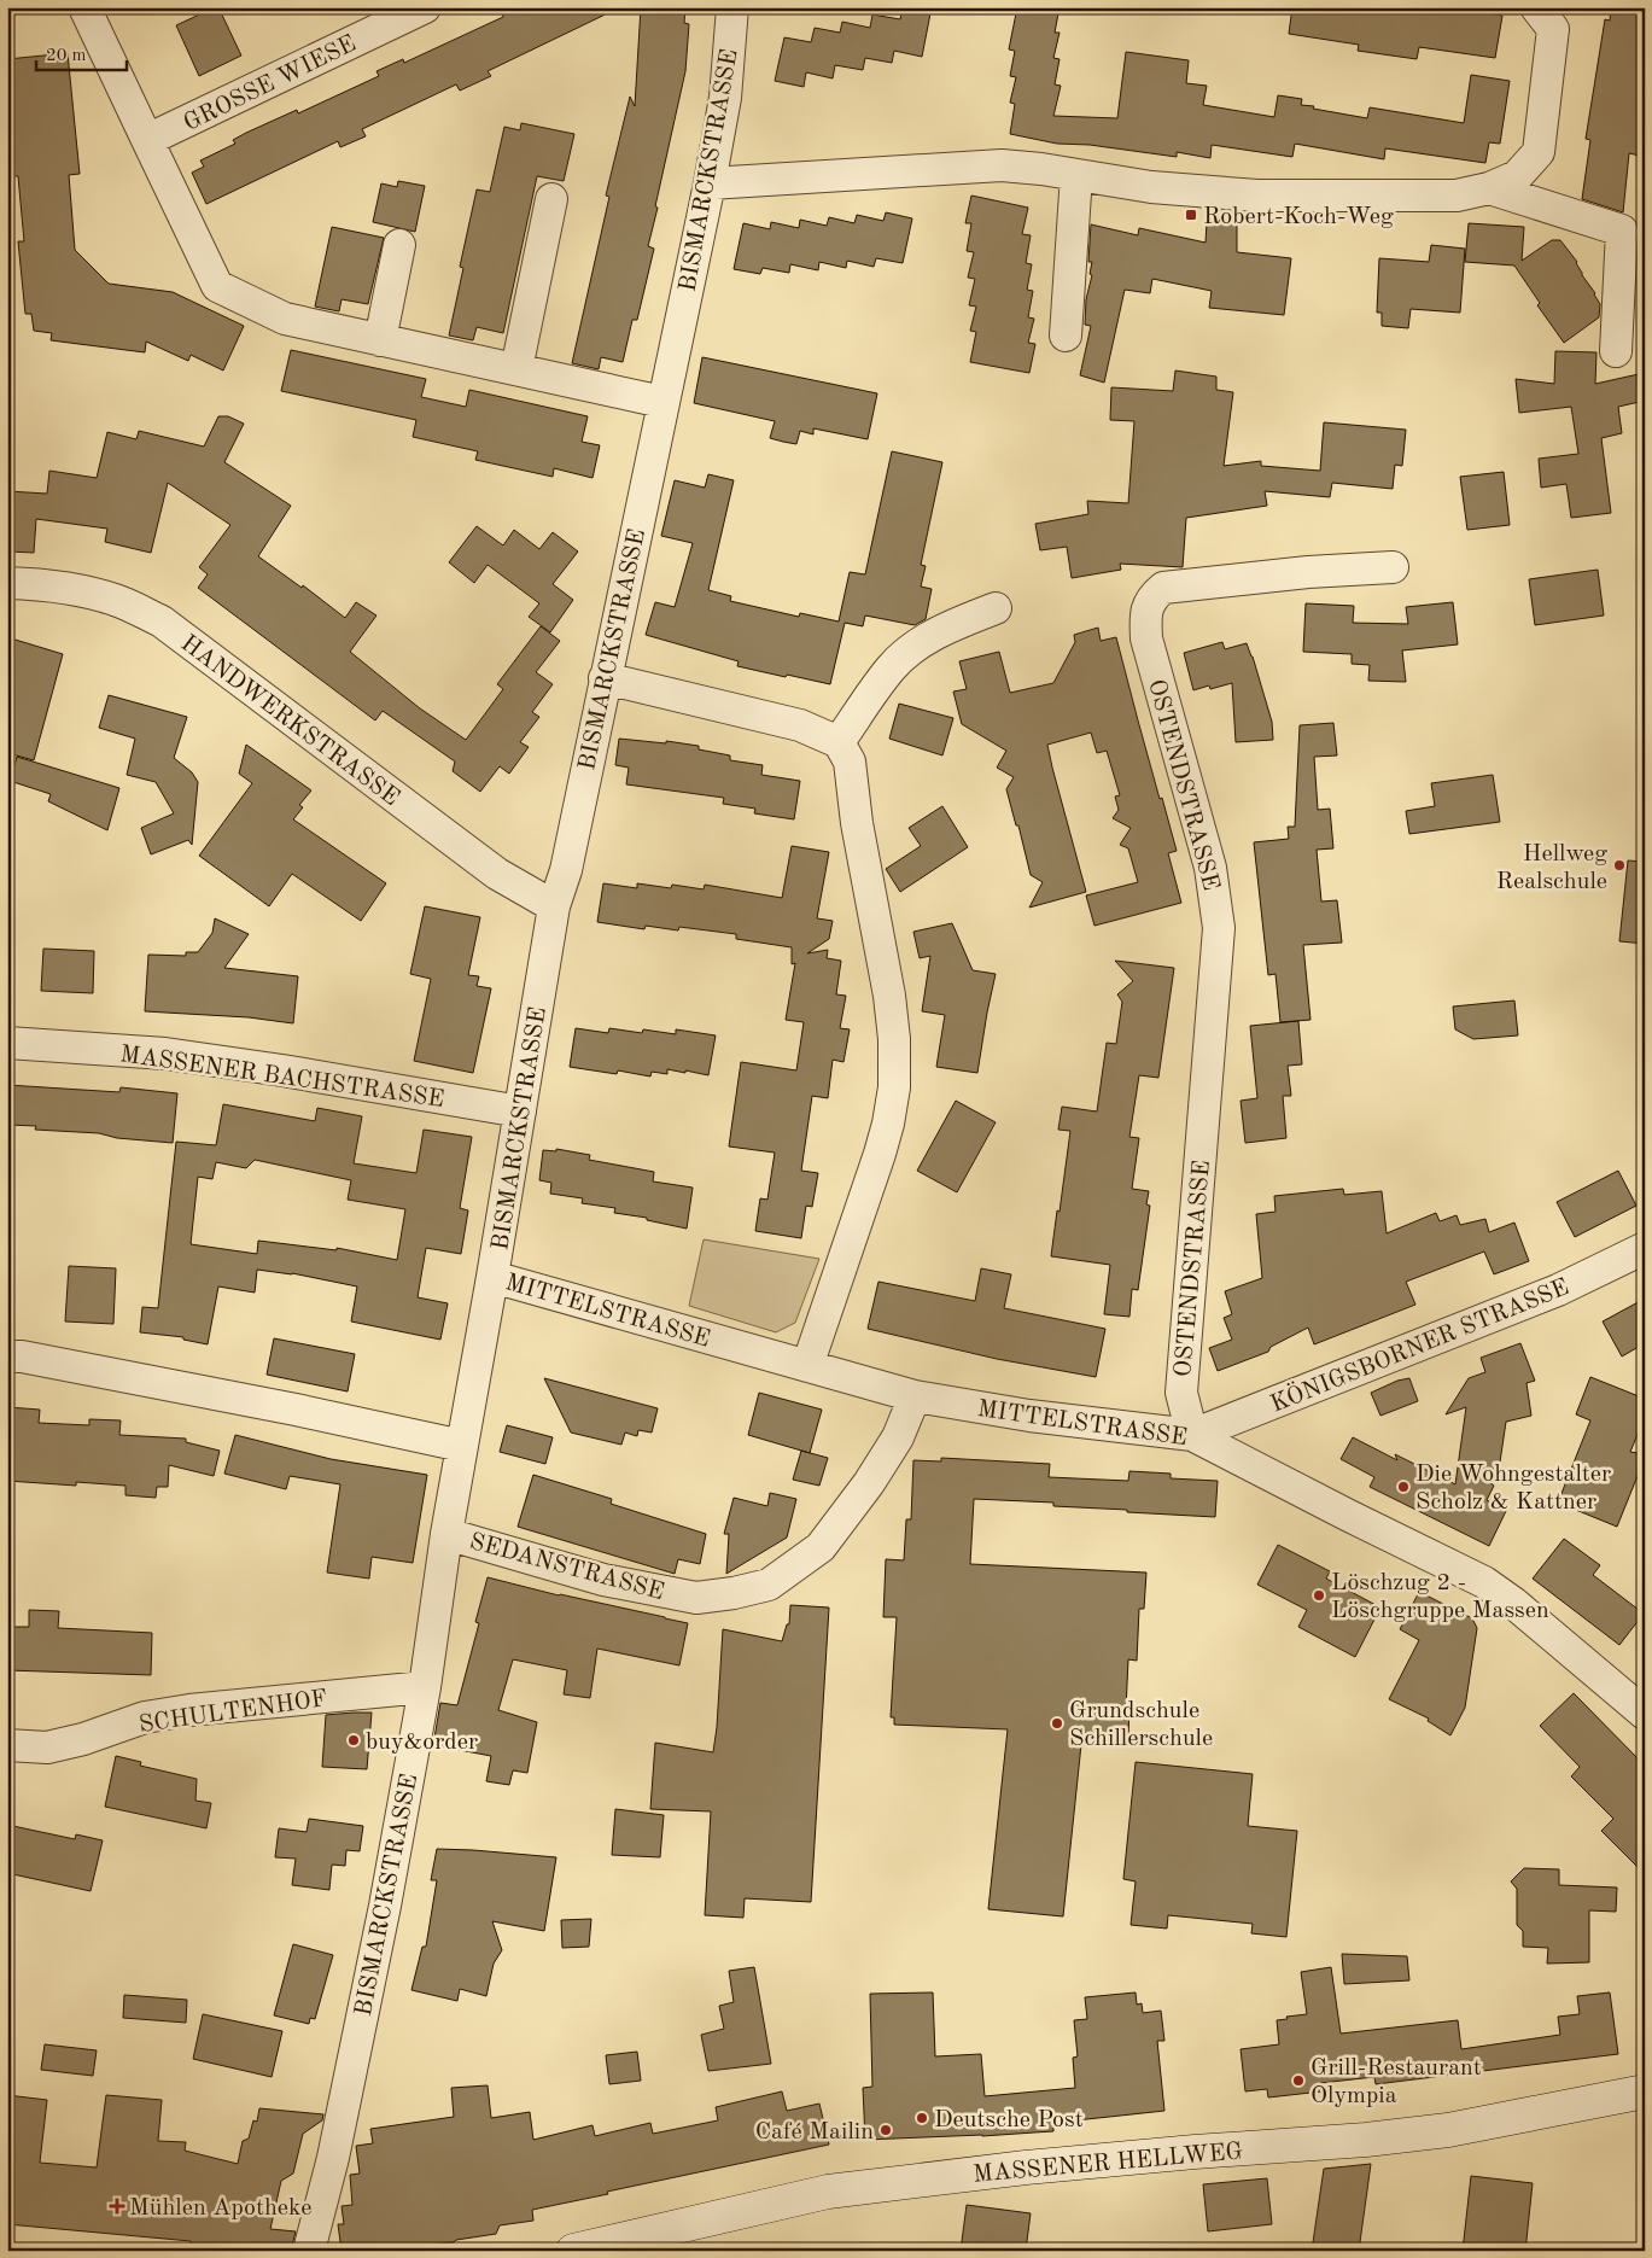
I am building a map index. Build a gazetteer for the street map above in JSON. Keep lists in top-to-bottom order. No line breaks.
{"streets":{"main road":["MASSENER HELLWEG"],"street":["GROSSE WIESE","BISMARCKSTRASSE","HANDWERKSTRASSE","OSTENDSTRASSE","MASSENER BACHSTRASSE","MITTELSTRASSE","KÖNIGSBORNER STRASSE","SEDANSTRASSE","SCHULTENHOF"]},"crossings":[["BISMARCKSTRASSE","HANDWERKSTRASSE"],["BISMARCKSTRASSE","MASSENER BACHSTRASSE"],["BISMARCKSTRASSE","MITTELSTRASSE"],["BISMARCKSTRASSE","SEDANSTRASSE"],["BISMARCKSTRASSE","SCHULTENHOF"],["OSTENDSTRASSE","MITTELSTRASSE"],["OSTENDSTRASSE","KÖNIGSBORNER STRASSE"],["MITTELSTRASSE","KÖNIGSBORNER STRASSE"],["MITTELSTRASSE","SEDANSTRASSE"]],"places":{"transit":["Robert-Koch-Weg"],"other":["Hellweg Realschule","Die Wohngestalter Scholz & Kattner","Löschzug 2 - Löschgruppe Massen","Grundschule Schillerschule","buy&order","Grill-Restaurant Olympia","Deutsche Post","Café Mailin"],"health":["Mühlen Apotheke"]},"scale_bar":"20 m"}
